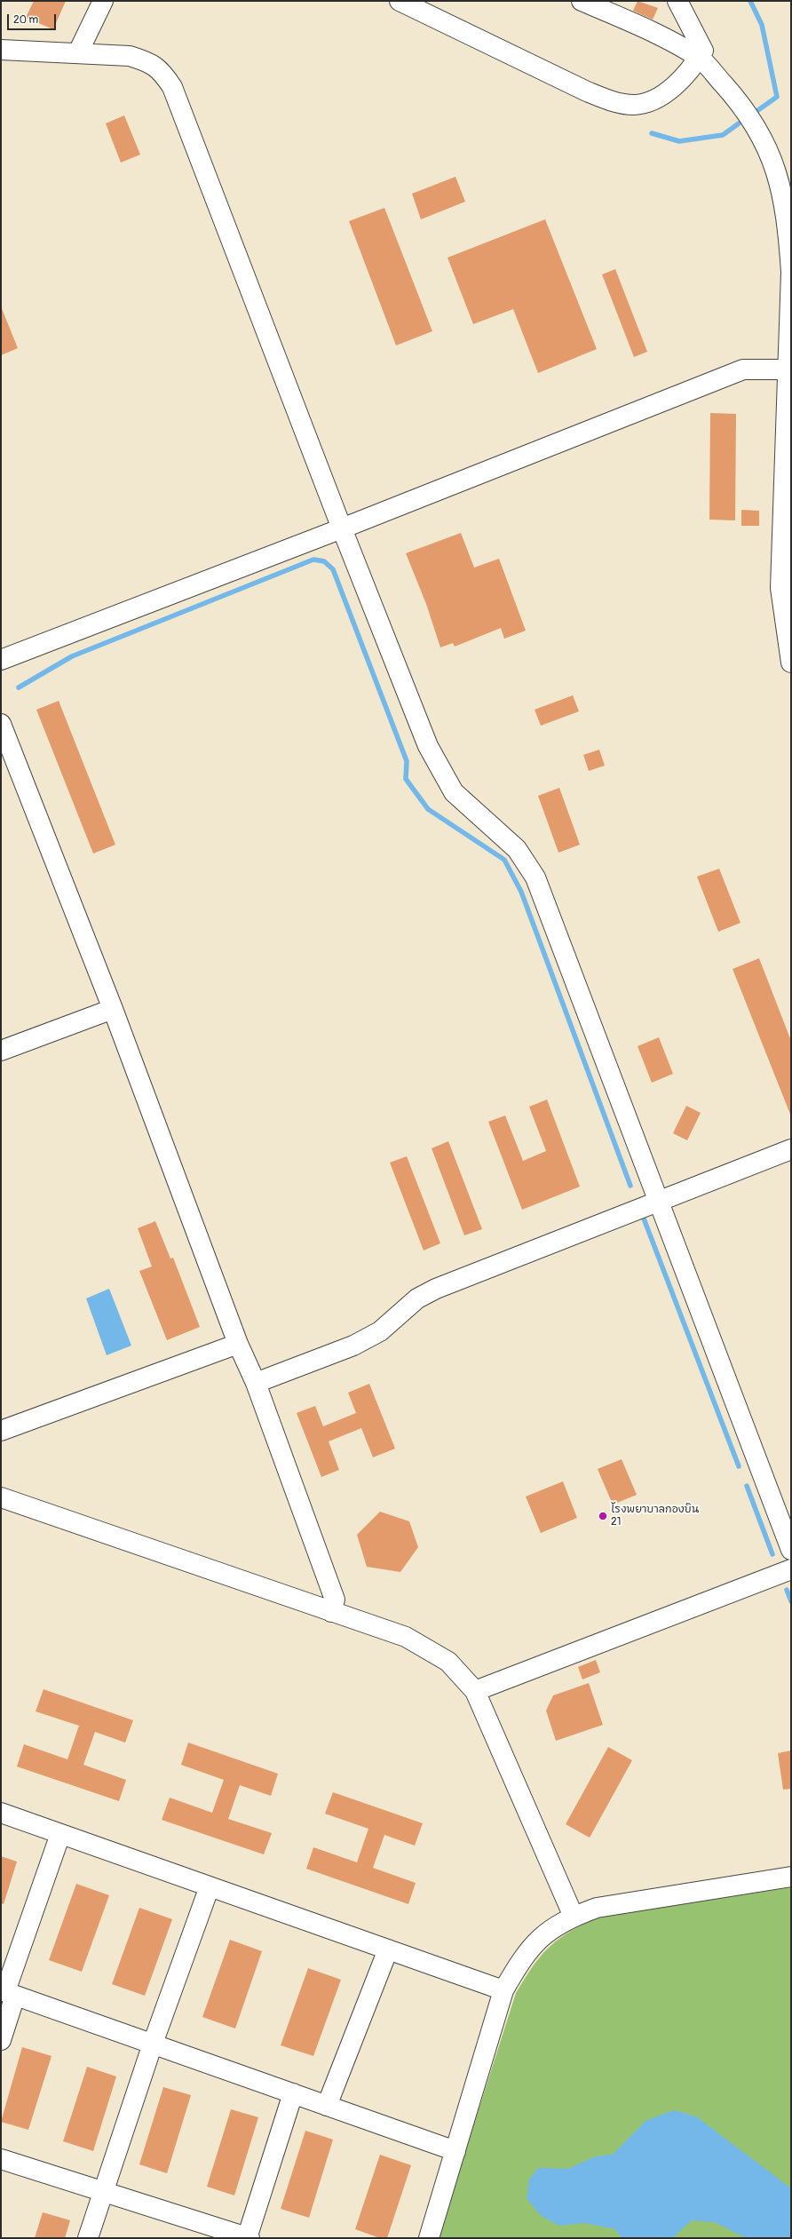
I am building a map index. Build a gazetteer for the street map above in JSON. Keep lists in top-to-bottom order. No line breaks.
{"places":["โรงพยาบาลกองบิน 21"],"scale_bar":"20 m"}
